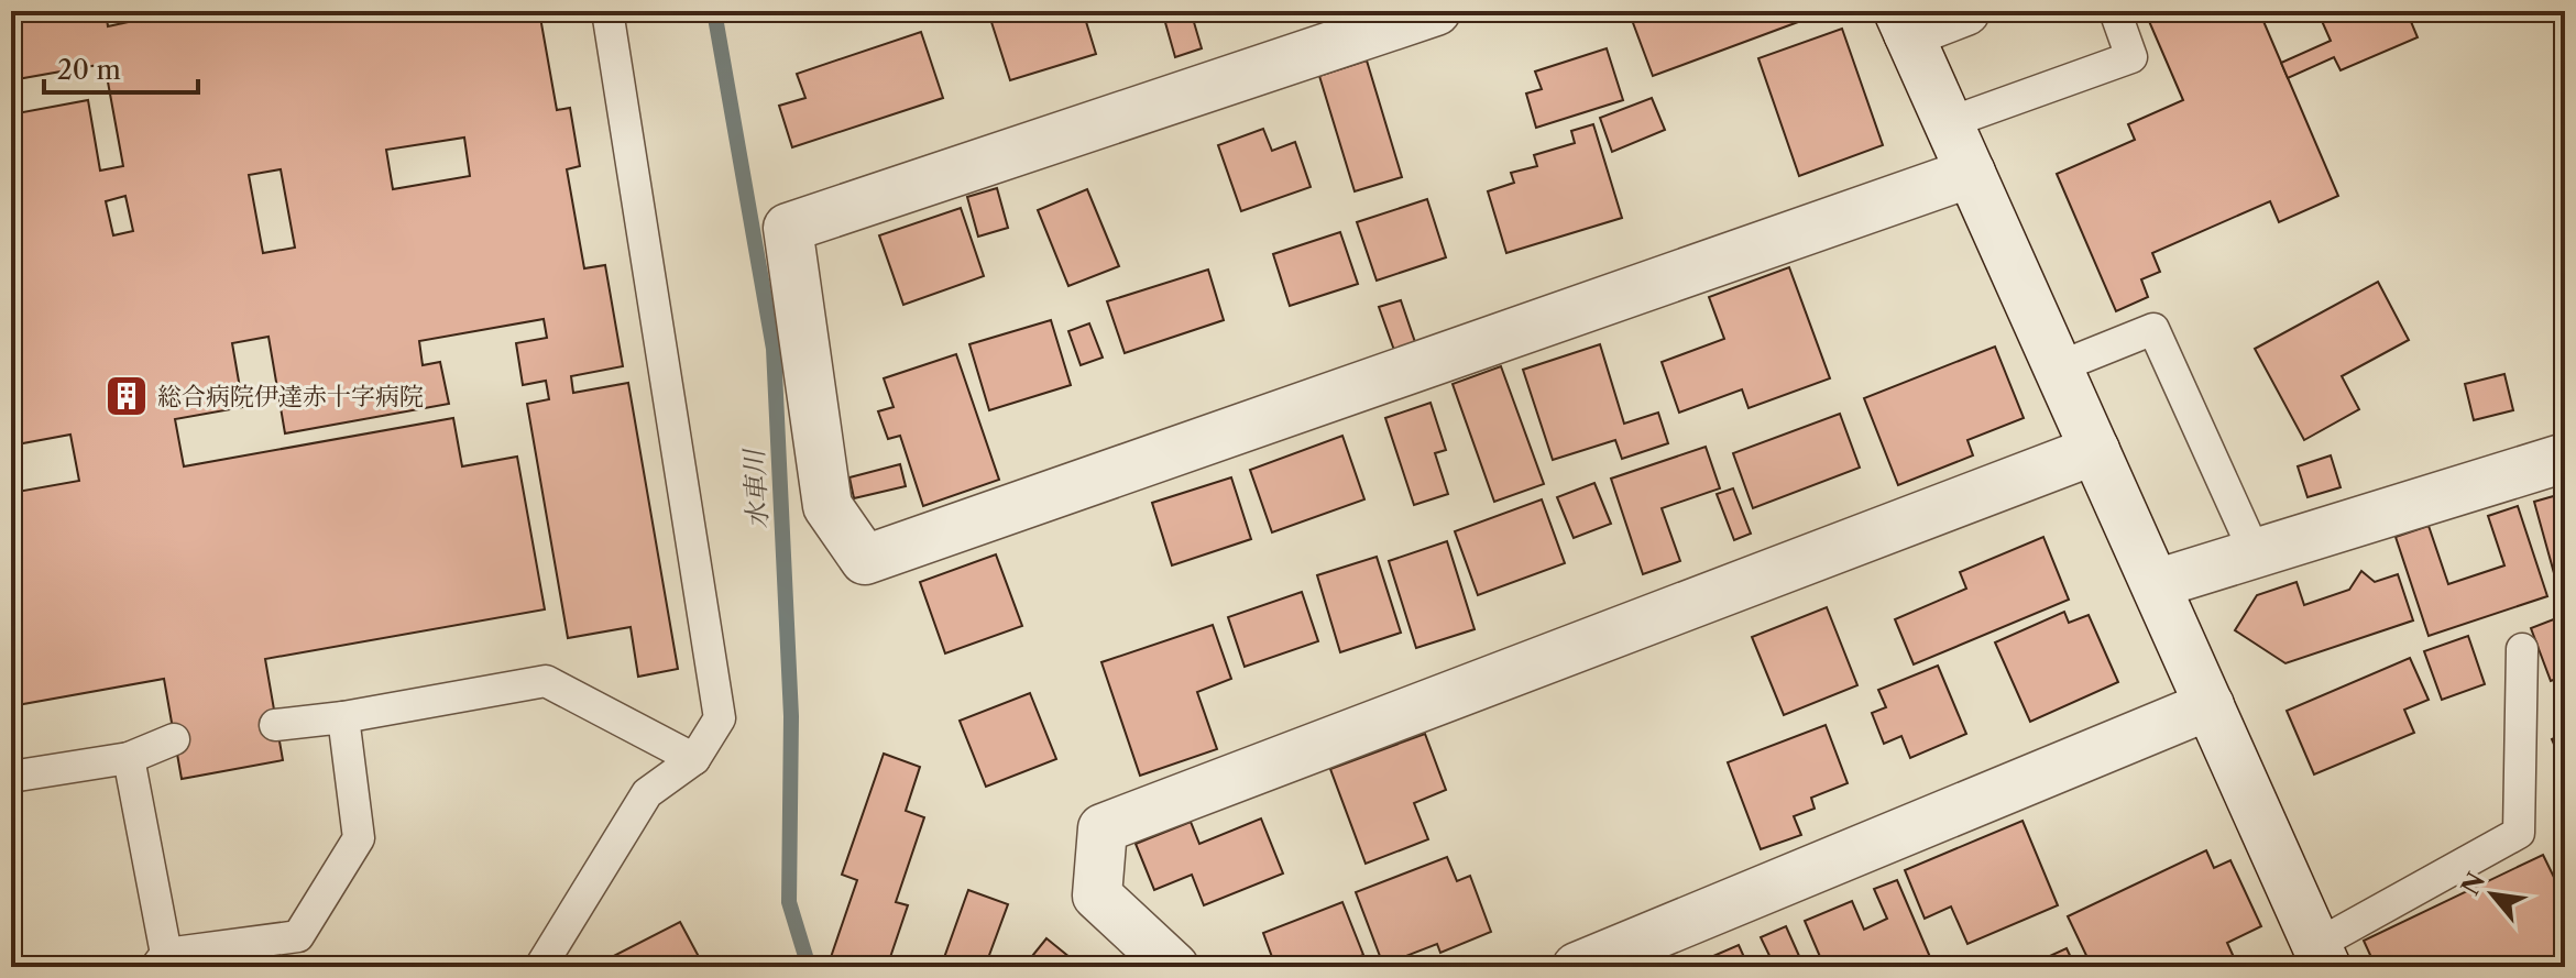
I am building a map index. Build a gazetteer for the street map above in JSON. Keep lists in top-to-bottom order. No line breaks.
{"water":["水車川"],"places":{"building":["総合病院伊達赤十字病院"]},"scale_bar":"20 m","north":"top left"}
